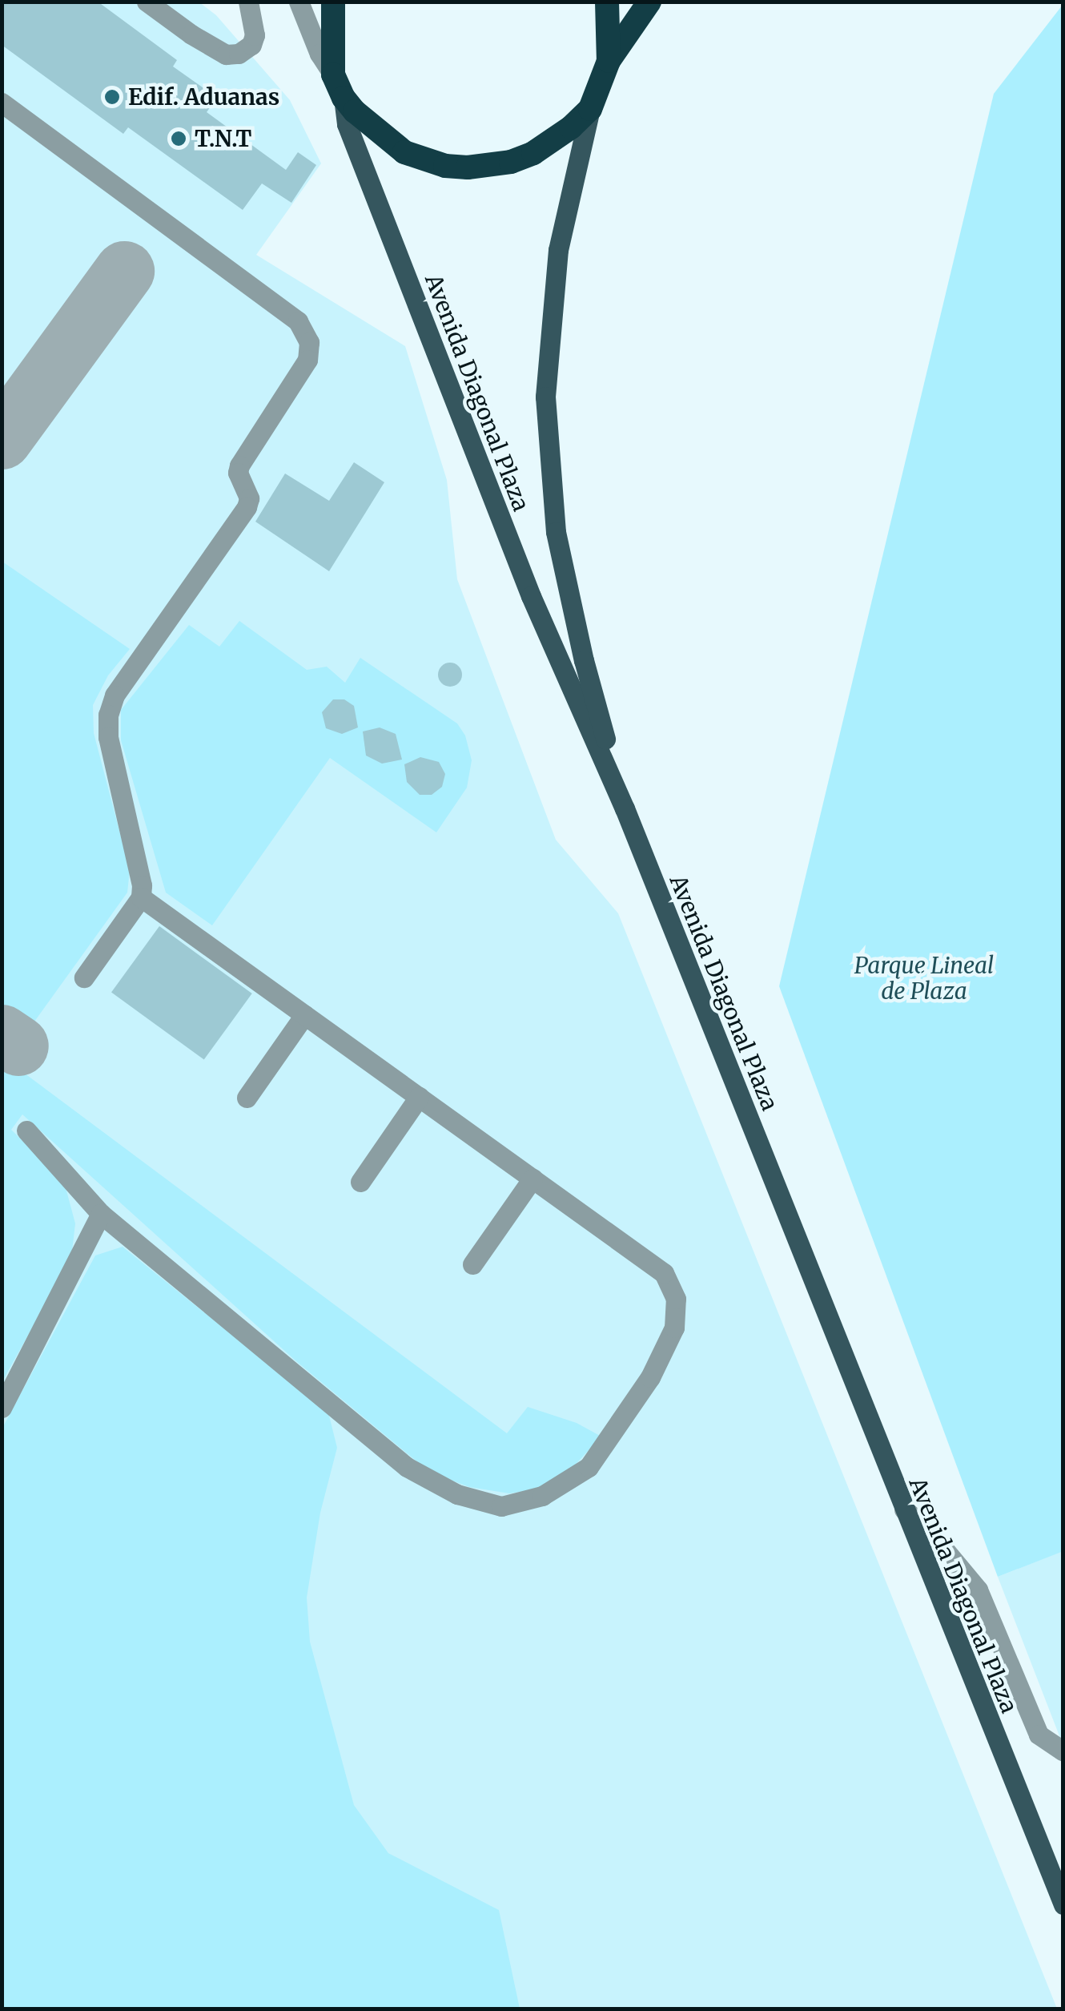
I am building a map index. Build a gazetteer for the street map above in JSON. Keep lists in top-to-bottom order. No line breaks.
{"streets":{"main road":["Avenida Diagonal Plaza"]},"parks":["Parque Lineal de Plaza"],"places":["Edif. Aduanas","T.N.T"]}
